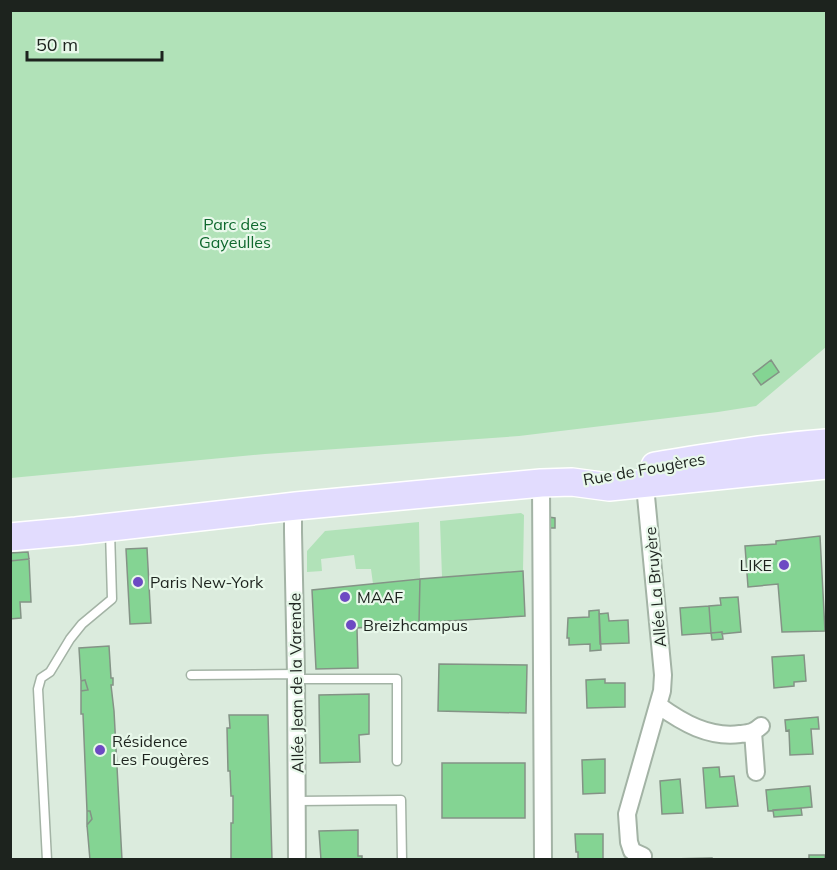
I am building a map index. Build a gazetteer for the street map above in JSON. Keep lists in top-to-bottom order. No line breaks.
{"streets":{"main road":["Rue de Fougères"],"street":["Allée La Bruyère","Allée Jean de la Varende"]},"crossings":[["Rue de Fougères","Allée La Bruyère"],["Rue de Fougères","Allée Jean de la Varende"]],"parks":["Parc des Gayeulles"],"places":["LIKE","Paris New-York","MAAF","Breizhcampus","Résidence Les Fougères"],"scale_bar":"50 m"}
